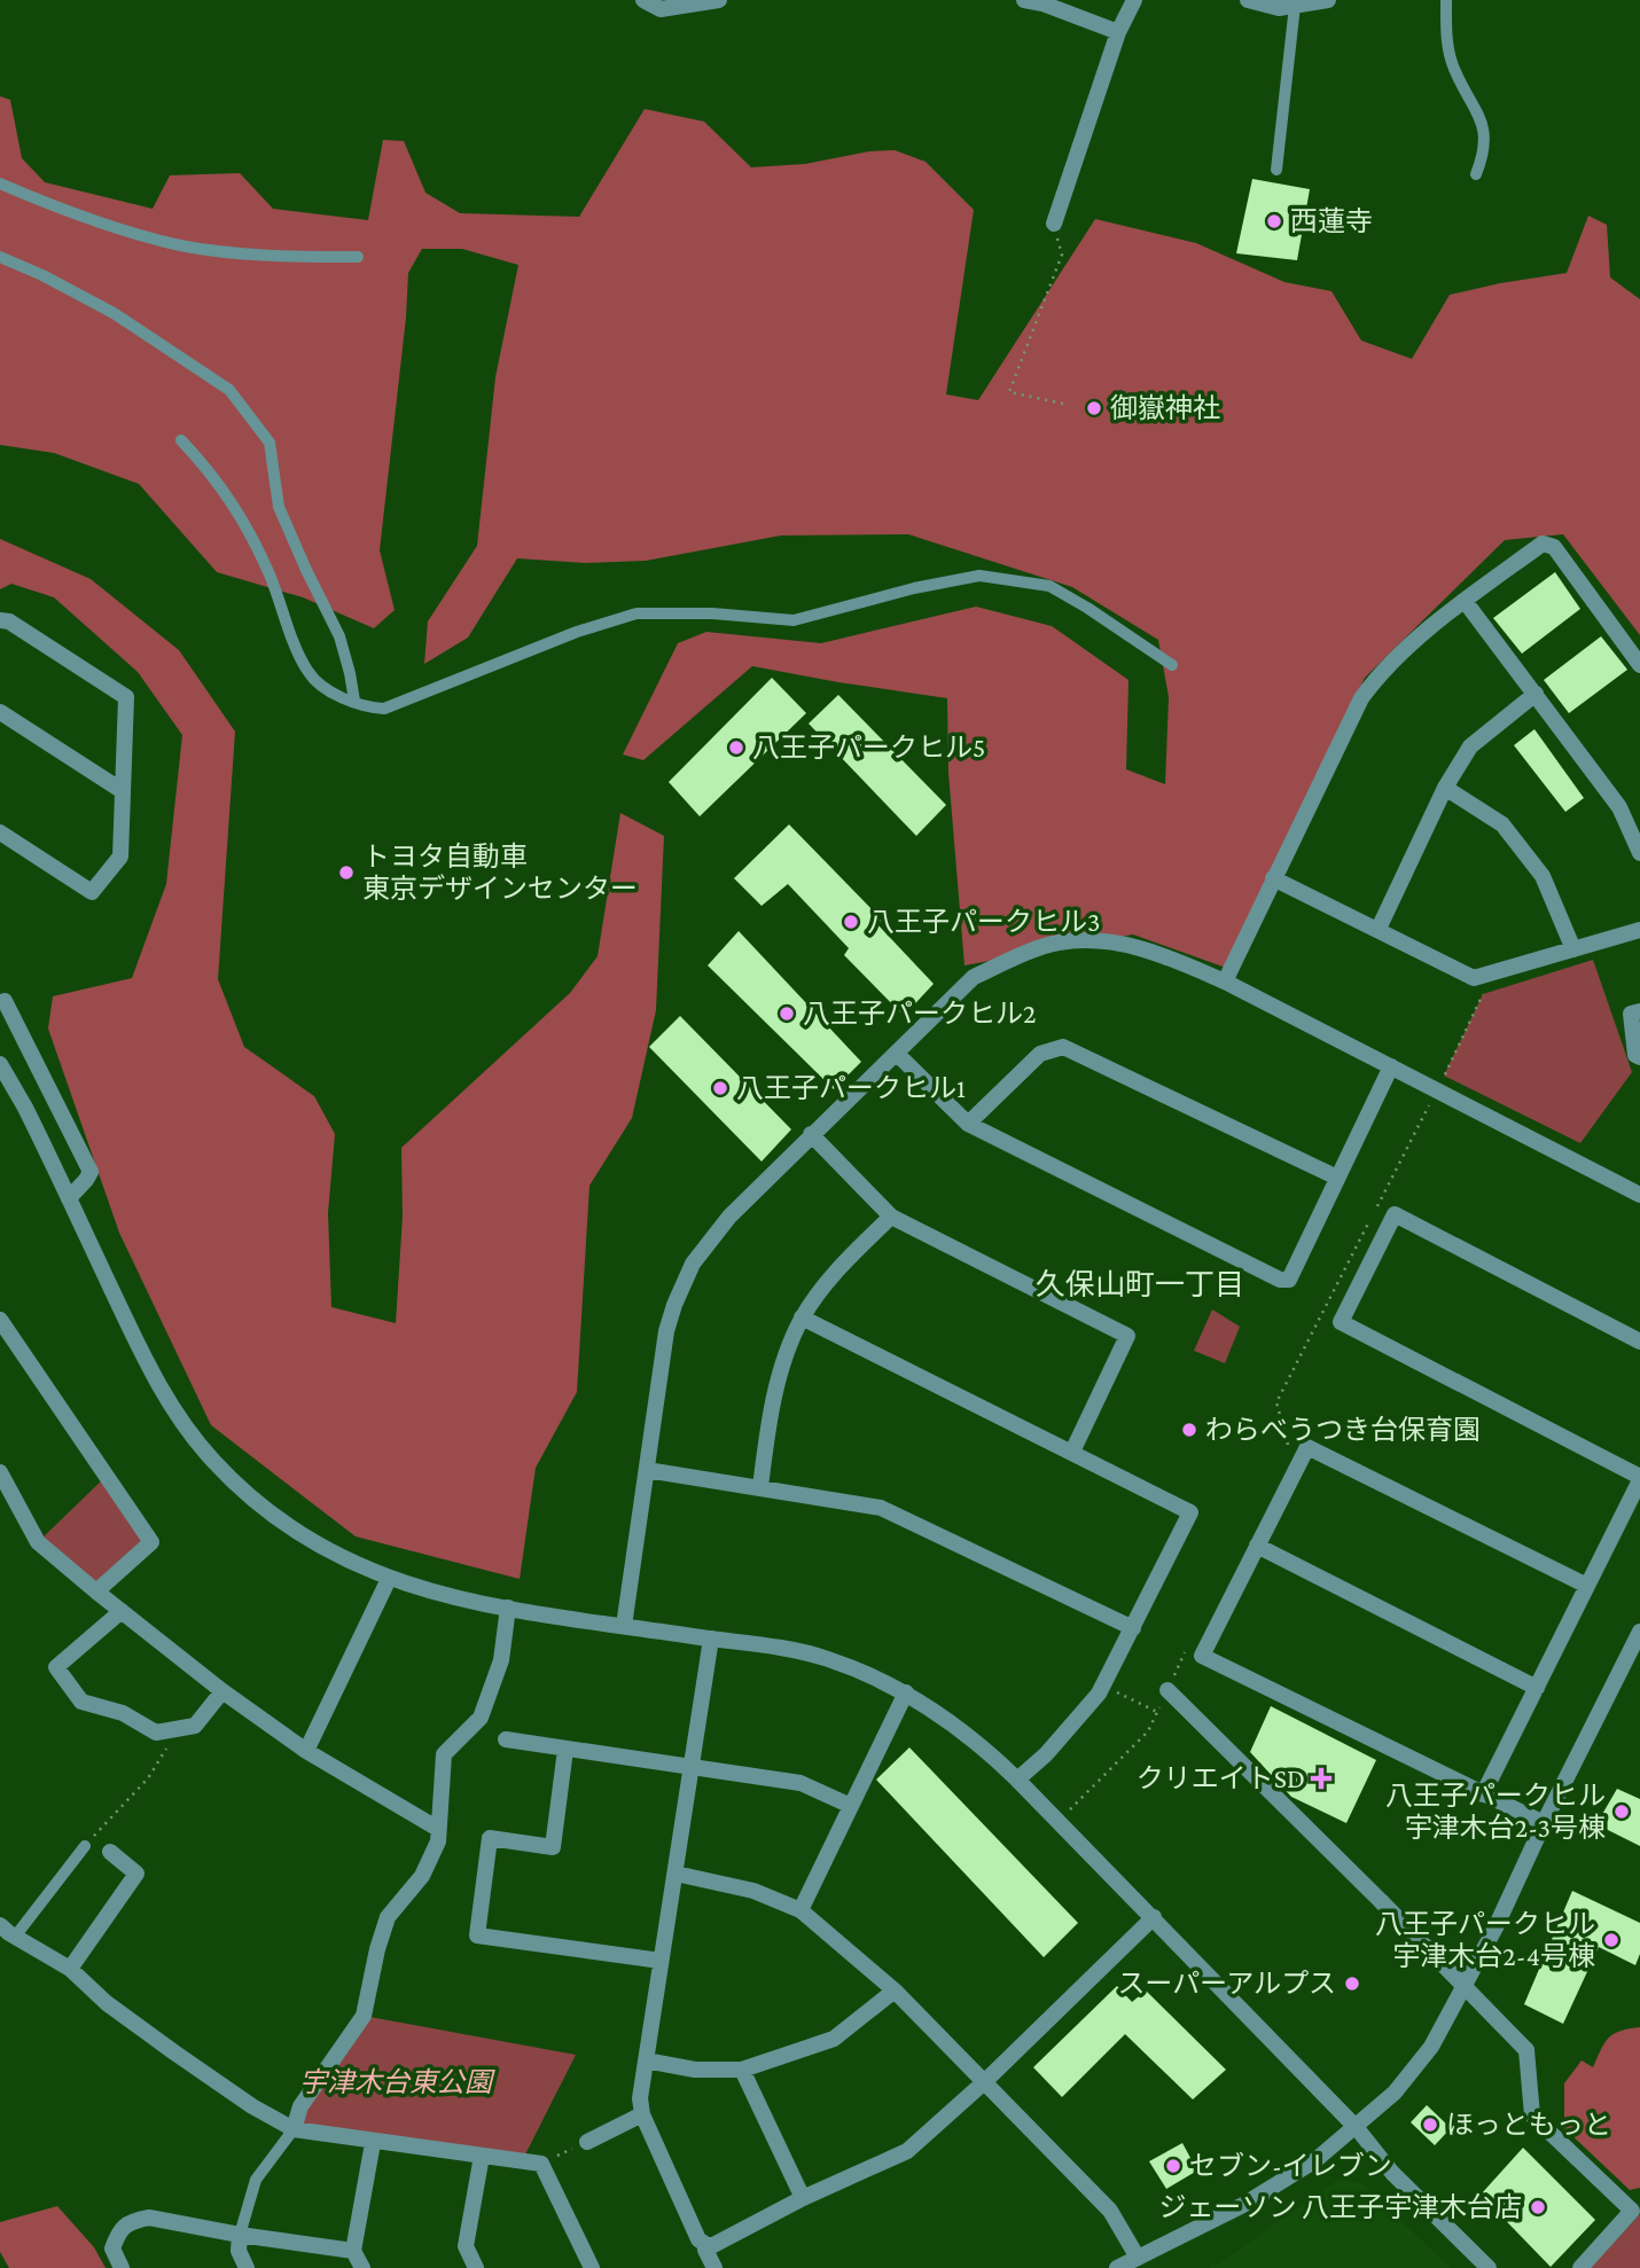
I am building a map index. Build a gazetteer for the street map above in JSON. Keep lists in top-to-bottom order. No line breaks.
{"districts":["久保山町一丁目"],"parks":["宇津木台東公園"],"places":{"other":["西蓮寺","御嶽神社","八王子パークヒル5","トヨタ自動車 東京デザインセンター","八王子パークヒル3","八王子パークヒル2","八王子パークヒル1","わらべうつき台保育園","八王子パークヒル 宇津木台2-3号棟","八王子パークヒル 宇津木台2-4号棟","スーパーアルプス","ほっともっと","セブン-イレブン","ジェーソン 八王子宇津木台店"],"health":["クリエイトSD"]}}
